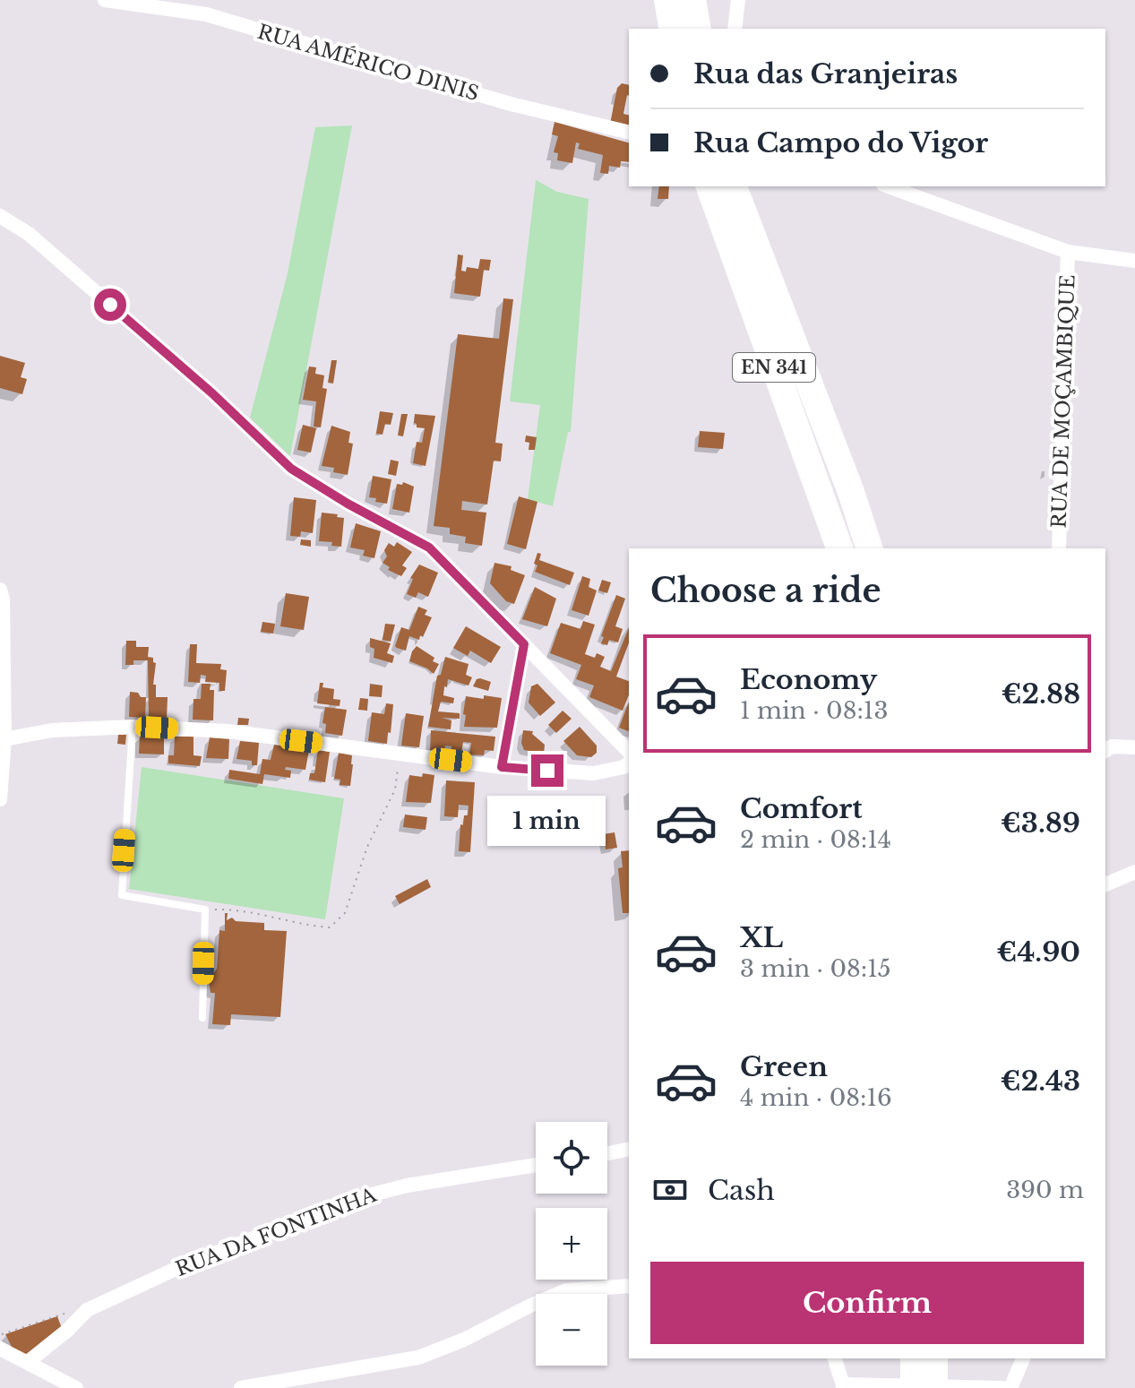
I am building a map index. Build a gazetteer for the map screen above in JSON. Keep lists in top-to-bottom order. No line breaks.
{"streets":{"highway":["EN 341"],"street":["RUA AMÉRICO DINIS","RUA DE MOÇAMBIQUE","RUA DA FONTINHA"]},"page":{"banner":["Rua das Granjeiras","Rua Campo do Vigor"],"heading":"Choose a ride","list":[{"name":"Economy","note":"1 min · 08:13","value":"€2.88"},{"name":"Comfort","note":"2 min · 08:14","value":"€3.89"},{"name":"XL","note":"3 min · 08:15","value":"€4.90"},{"name":"Green","note":"4 min · 08:16","value":"€2.43"}],"bubble":"1 min","map_buttons":["+","−"],"pay":["Cash","390 m"],"buttons":"Confirm"}}
